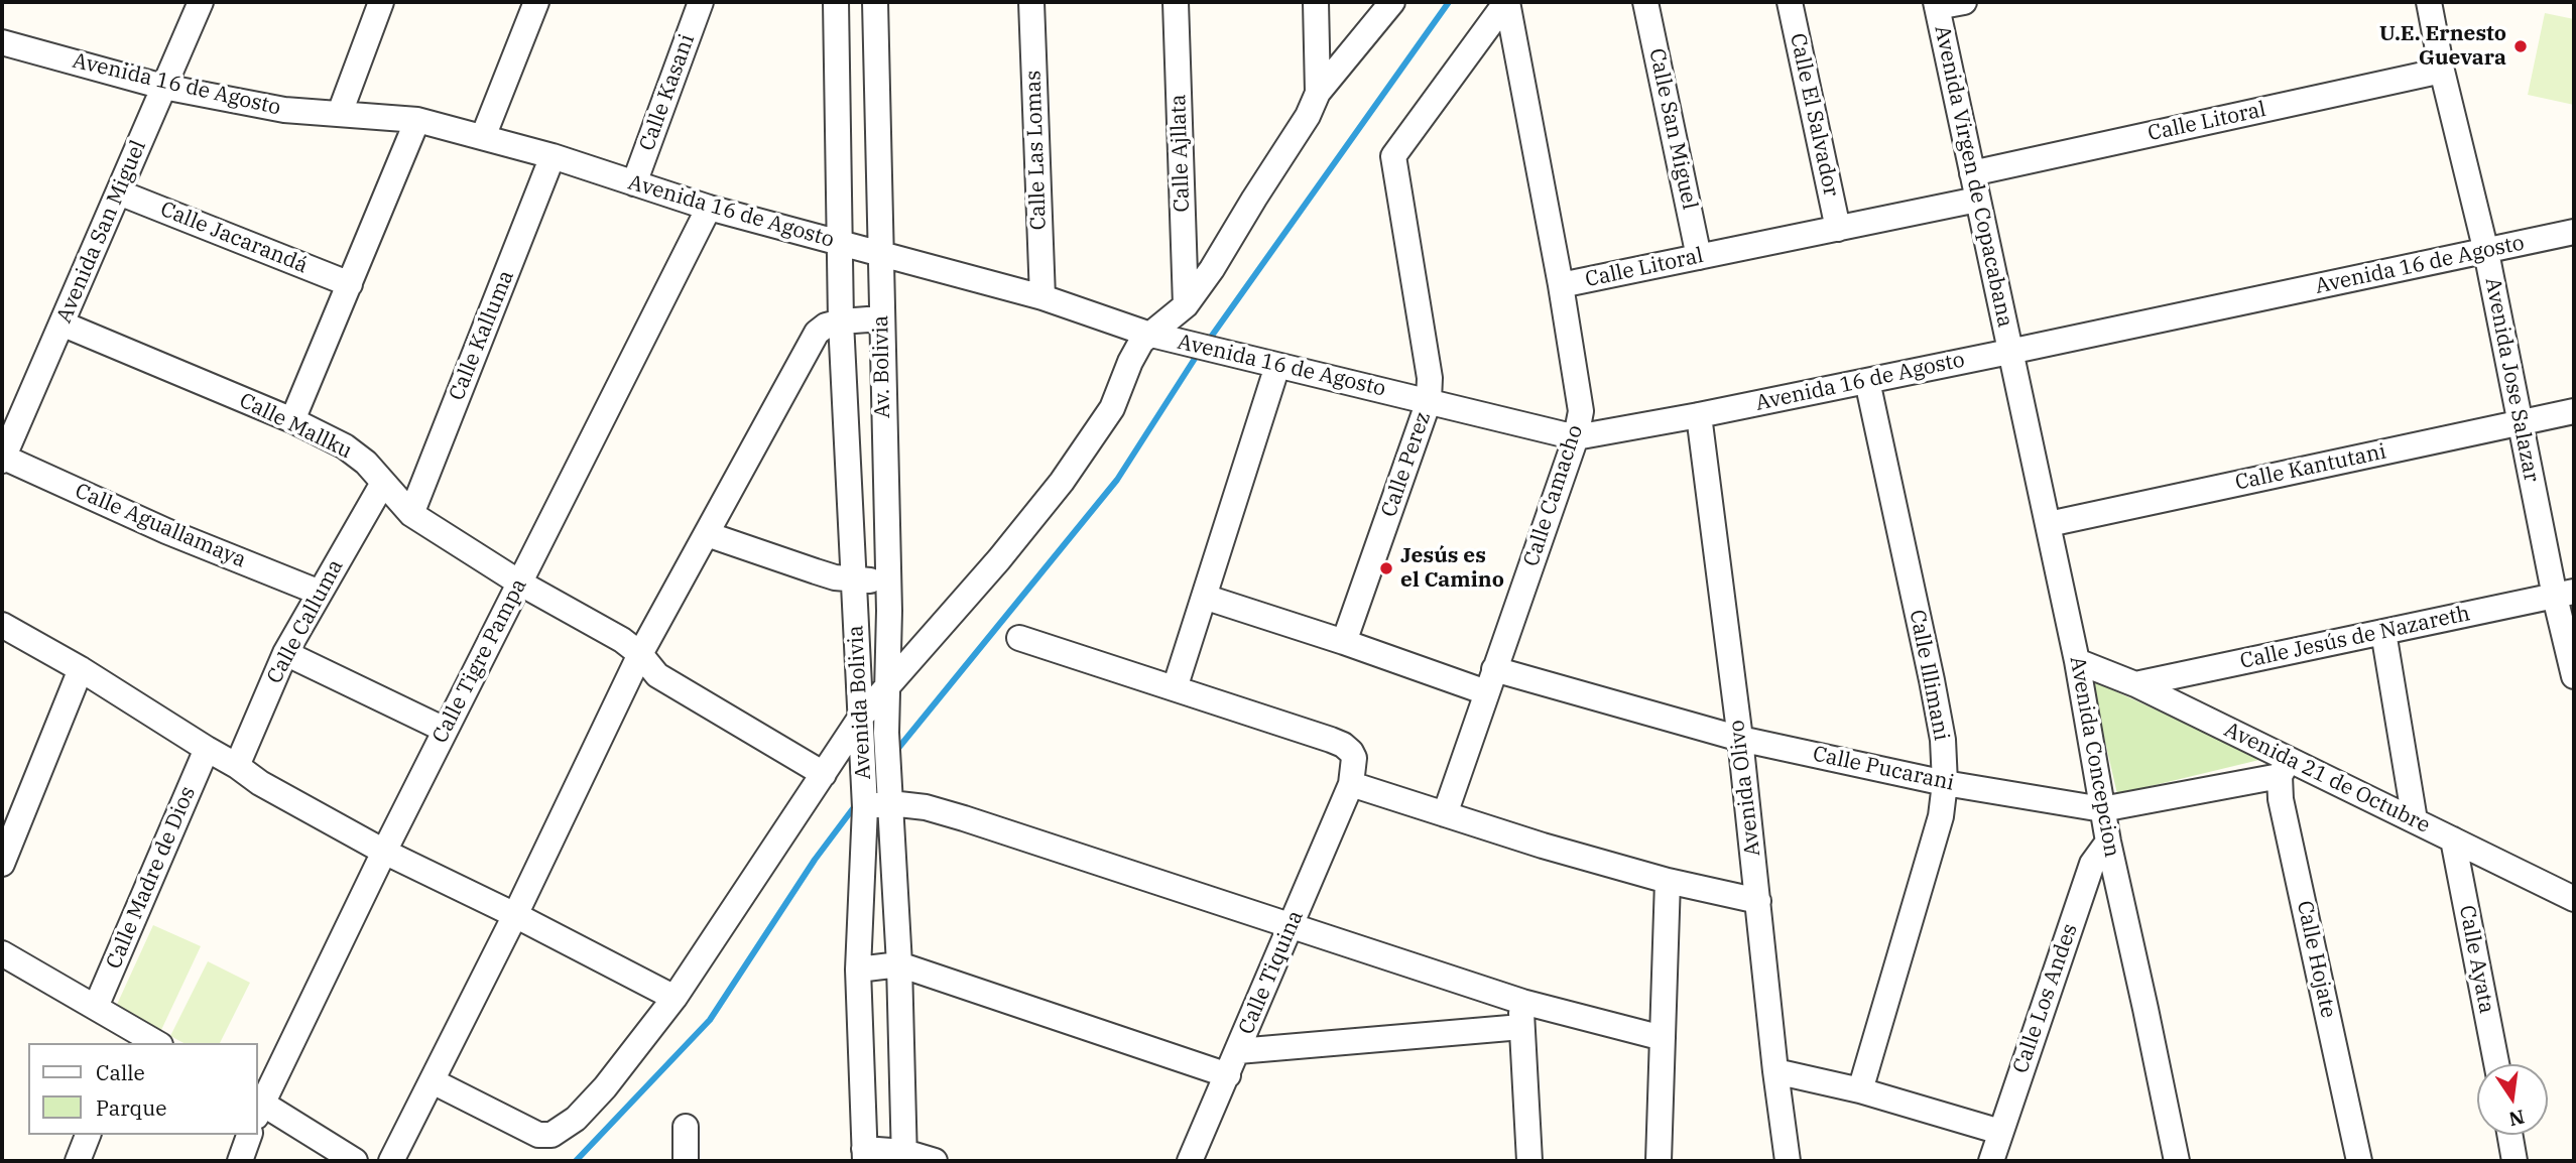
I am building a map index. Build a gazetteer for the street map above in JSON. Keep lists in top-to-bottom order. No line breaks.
{"streets":{"street":["Avenida 16 de Agosto","Calle Kasani","Calle El Salvador","Calle Litoral","Calle San Miguel","Calle Las Lomas","Calle Ajllata","Avenida Virgen de Copacabana","Avenida San Miguel","Calle Jacarandá","Calle Kalluma","Av. Bolivia","Avenida Jose Salazar","Calle Mallku","Calle Perez","Calle Kantutani","Calle Camacho","Calle Aguallamaya","Calle Calluma","Calle Jesús de Nazareth","Calle Tigre Pampa","Calle Illimani","Avenida Bolivia","Avenida Concepcion","Calle Pucarani","Avenida 21 de Octubre","Avenida Olivo","Calle Madre de Dios","Calle Hojate","Calle Ayata","Calle Tiquina","Calle Los Andes"]},"crossings":[["Avenida 16 de Agosto","Calle Kasani"],["Avenida 16 de Agosto","Calle Las Lomas"],["Avenida 16 de Agosto","Avenida Virgen de Copacabana"],["Avenida 16 de Agosto","Avenida San Miguel"],["Avenida 16 de Agosto","Calle Kalluma"],["Avenida 16 de Agosto","Av. Bolivia"],["Avenida 16 de Agosto","Avenida Jose Salazar"],["Avenida 16 de Agosto","Calle Perez"],["Avenida 16 de Agosto","Calle Camacho"],["Avenida 16 de Agosto","Calle Tigre Pampa"],["Avenida 16 de Agosto","Calle Illimani"],["Avenida 16 de Agosto","Avenida Bolivia"],["Avenida 16 de Agosto","Avenida Concepcion"],["Avenida 16 de Agosto","Avenida Olivo"],["Calle El Salvador","Calle Litoral"],["Calle Litoral","Calle San Miguel"],["Calle Litoral","Avenida Virgen de Copacabana"],["Calle Litoral","Avenida Jose Salazar"],["Calle Litoral","Calle Camacho"],["Avenida Virgen de Copacabana","Avenida Concepcion"],["Avenida San Miguel","Calle Jacarandá"],["Avenida San Miguel","Calle Mallku"],["Avenida San Miguel","Calle Aguallamaya"],["Calle Kalluma","Calle Mallku"],["Avenida Jose Salazar","Calle Kantutani"],["Avenida Jose Salazar","Calle Jesús de Nazareth"],["Calle Mallku","Calle Calluma"],["Calle Mallku","Calle Tigre Pampa"],["Calle Perez","Calle Camacho"],["Calle Perez","Calle Pucarani"],["Calle Kantutani","Avenida Concepcion"],["Calle Camacho","Calle Pucarani"],["Calle Aguallamaya","Calle Calluma"],["Calle Jesús de Nazareth","Avenida 21 de Octubre"],["Calle Illimani","Calle Pucarani"],["Avenida Concepcion","Calle Pucarani"],["Avenida Concepcion","Avenida 21 de Octubre"],["Avenida Concepcion","Calle Los Andes"],["Calle Pucarani","Avenida 21 de Octubre"],["Calle Pucarani","Avenida Olivo"],["Calle Pucarani","Calle Hojate"],["Avenida 21 de Octubre","Calle Hojate"],["Avenida 21 de Octubre","Calle Ayata"]],"places":["U.E. Ernesto Guevara","Jesús es el Camino"],"legend":["Calle","Parque"],"north":"bottom"}
